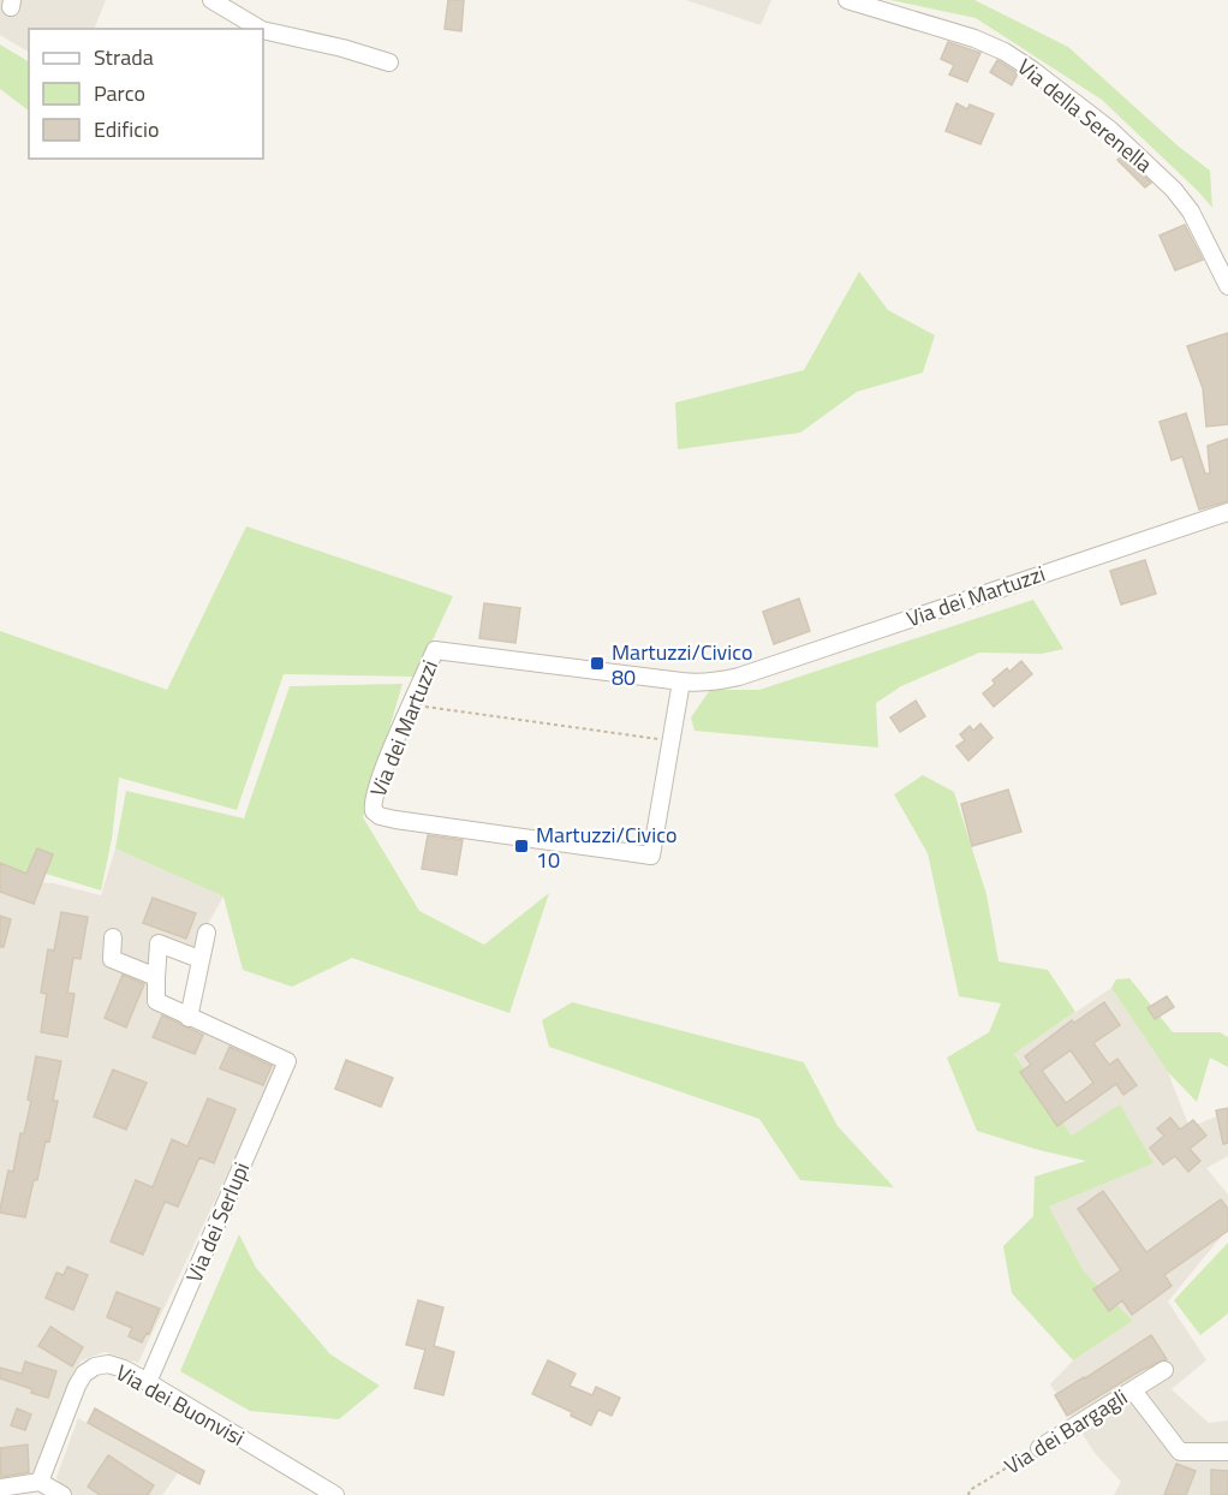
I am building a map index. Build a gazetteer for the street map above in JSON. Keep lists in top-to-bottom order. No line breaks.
{"streets":{"street":["Via della Serenella","Via dei Martuzzi","Via dei Serlupi","Via dei Buonvisi","Via dei Bargagli"]},"crossings":[["Via dei Serlupi","Via dei Buonvisi"]],"places":{"transit":["Martuzzi/Civico 80","Martuzzi/Civico 10"]},"legend":["Strada","Parco","Edificio"]}
